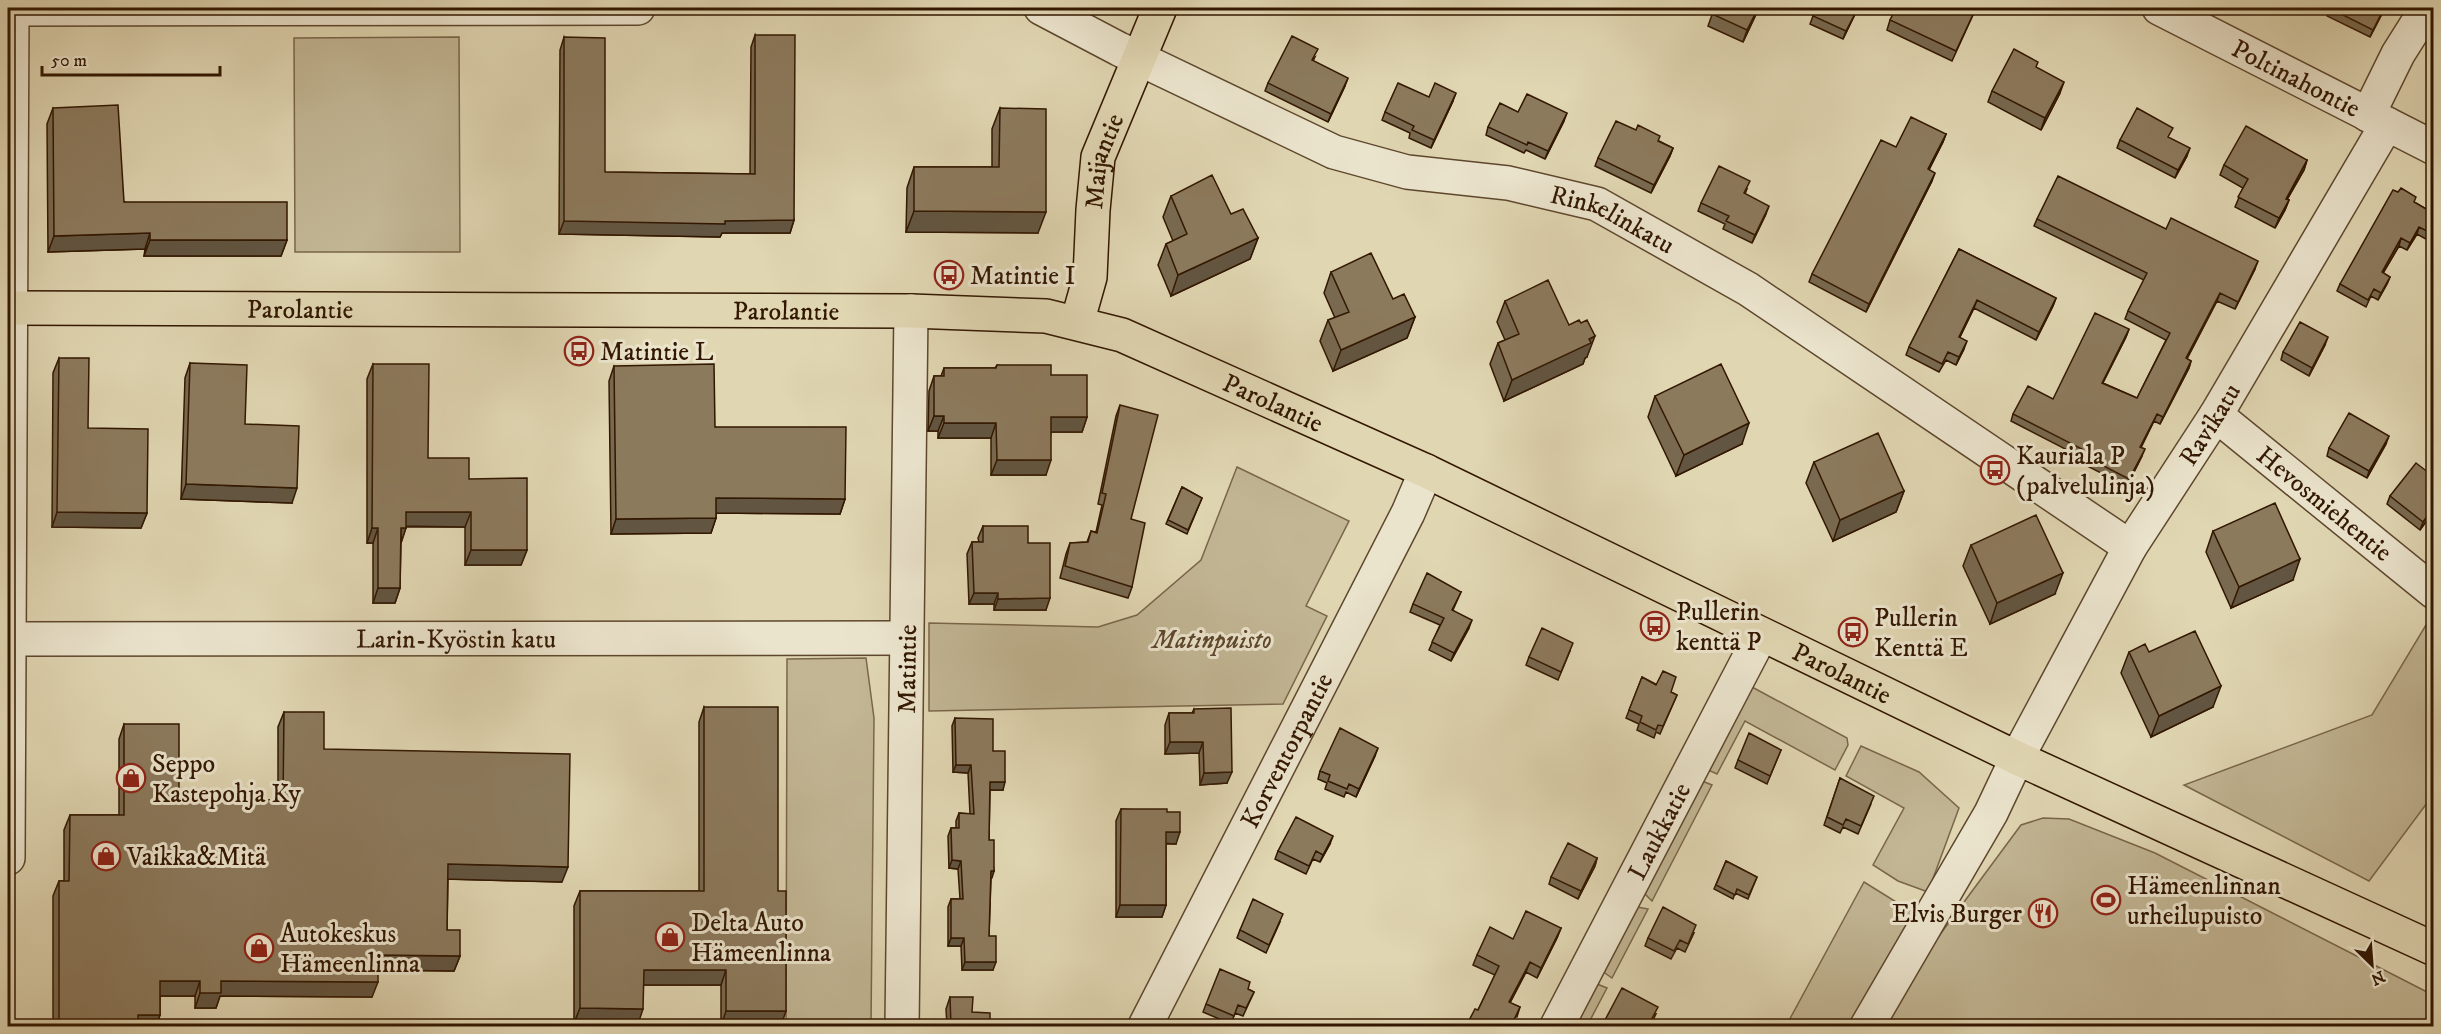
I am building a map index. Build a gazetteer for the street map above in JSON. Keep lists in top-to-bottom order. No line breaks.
{"streets":{"main road":["Maijantie","Parolantie"],"street":["Poltinahontie","Rinkelinkatu","Ravikatu","Hevosmiehentie","Larin-Kyöstin katu","Matintie","Korventorpantie","Laukkatie"]},"crossings":[["Poltinahontie","Ravikatu"],["Maijantie","Rinkelinkatu"],["Maijantie","Parolantie"],["Rinkelinkatu","Ravikatu"],["Parolantie","Ravikatu"],["Parolantie","Matintie"],["Parolantie","Korventorpantie"],["Parolantie","Laukkatie"],["Ravikatu","Hevosmiehentie"],["Larin-Kyöstin katu","Matintie"]],"parks":["Matinpuisto"],"places":{"bus stop":["Matintie I","Matintie L","Kauriala P (palvelulinja)","Pullerin kenttä P","Pullerin Kenttä E"],"shop":["Seppo Kastepohja Ky","Vaikka&Mitä","Delta Auto Hämeenlinna","Autokeskus Hämeenlinna"],"sports":["Hämeenlinnan urheilupuisto"],"restaurant":["Elvis Burger"]},"scale_bar":"50 m","north":"bottom right"}
